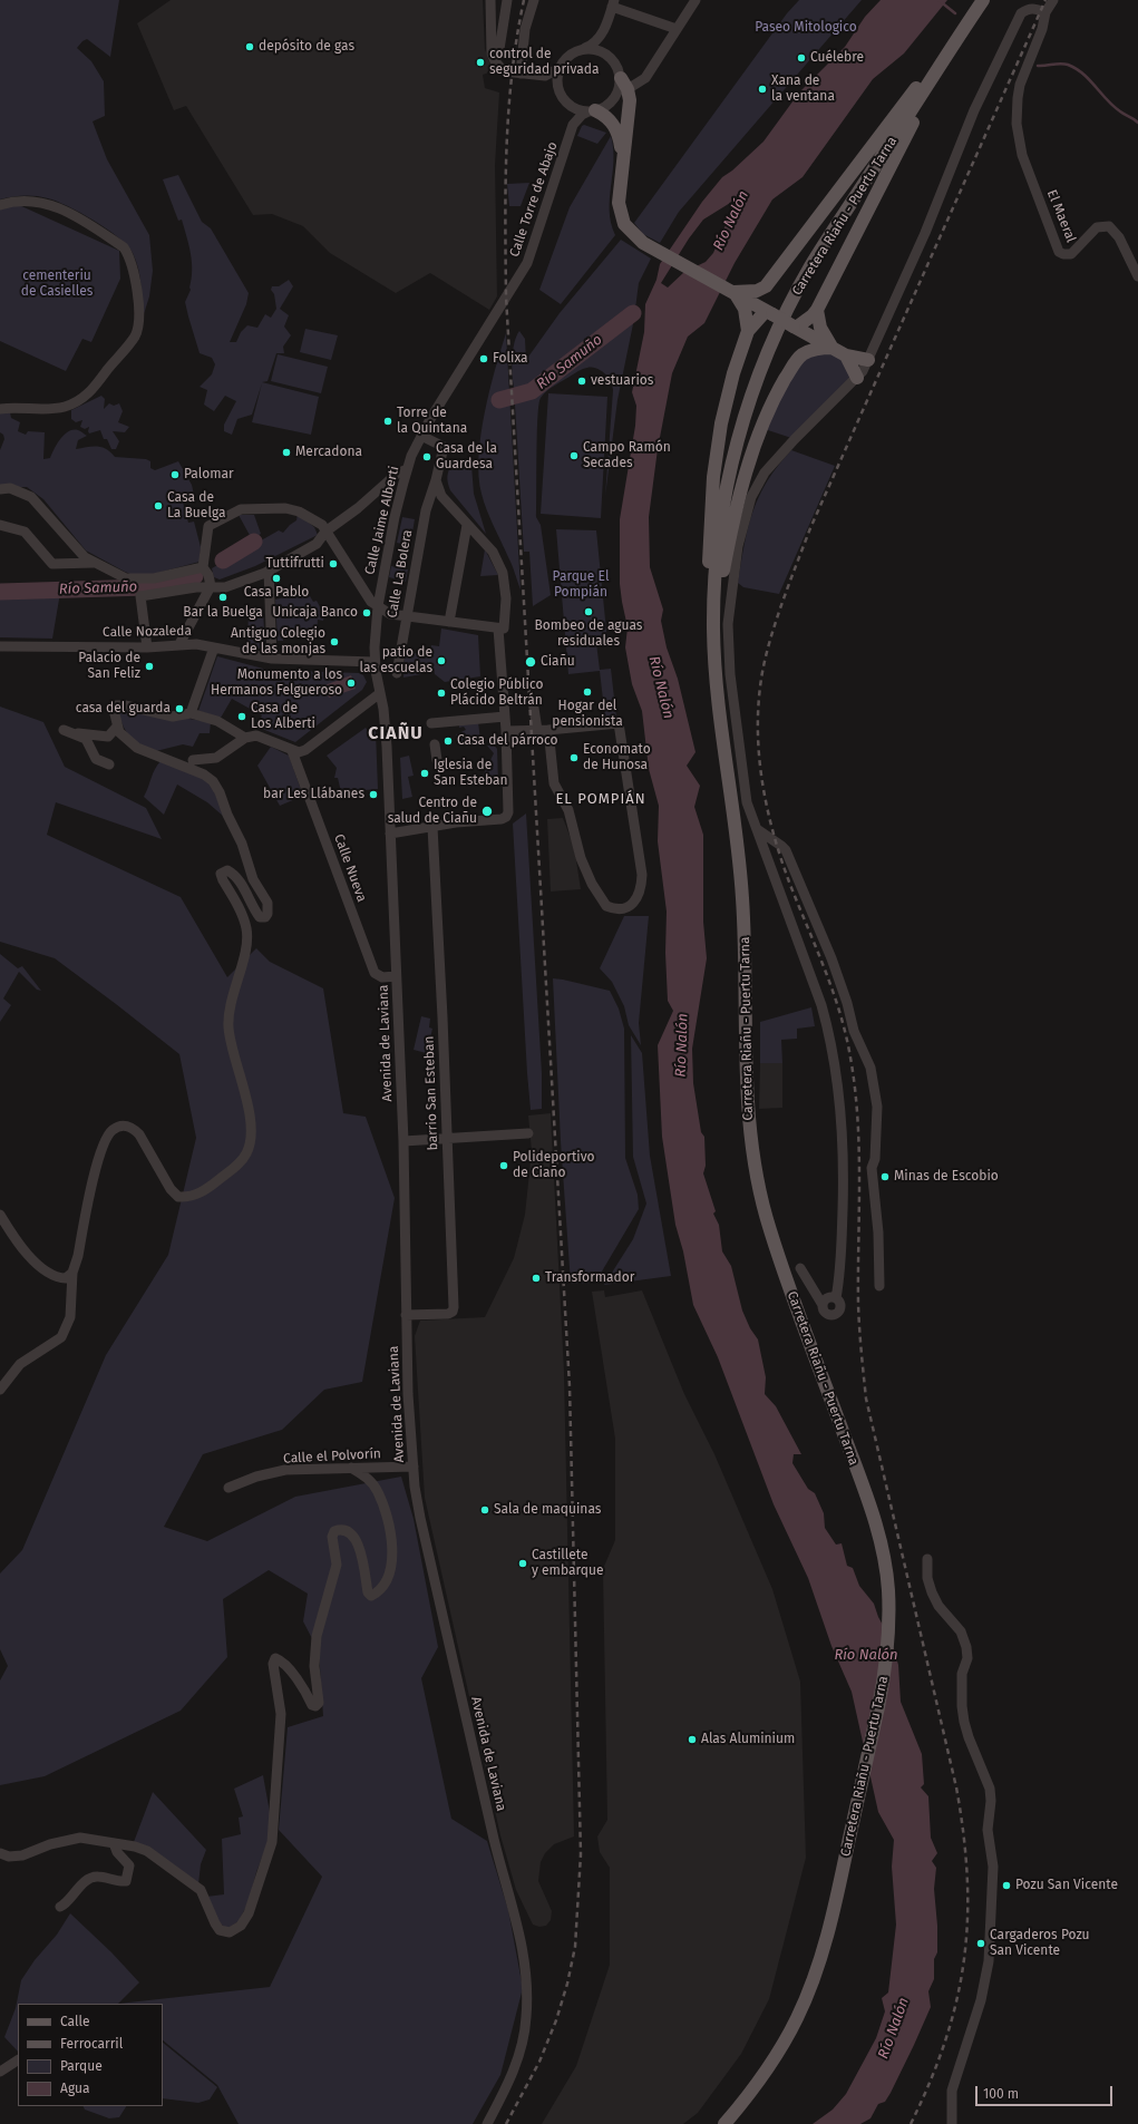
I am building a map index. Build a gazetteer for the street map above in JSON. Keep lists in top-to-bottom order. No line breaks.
{"streets":{"main road":["Carretera Riañu - Puertu Tarna"],"street":["Calle Torre de Abajo","El Maeral","Calle Jaime Alberti","Calle La Bolera","Calle Nozaleda","Calle Nueva","Avenida de Laviana","barrio San Esteban","Calle el Polvorín"]},"crossings":[["Calle Torre de Abajo","Calle Jaime Alberti"],["Calle Jaime Alberti","Calle La Bolera"],["Calle Jaime Alberti","Calle Nozaleda"],["Calle Jaime Alberti","Avenida de Laviana"],["Calle Nozaleda","Avenida de Laviana"],["Calle Nueva","Avenida de Laviana"],["Avenida de Laviana","barrio San Esteban"],["Avenida de Laviana","Calle el Polvorín"]],"districts":["CIAÑU","EL POMPIÁN"],"water":["Río Nalón","Río Samuño"],"parks":["Paseo Mitologico","cementeriu de Casielles","Parque El Pompián"],"places":["depósito de gas","Cuélebre","control de seguridad privada","Xana de la ventana","Folixa","vestuarios","Torre de la Quintana","Mercadona","Campo Ramón Secades","Casa de la Guardesa","Palomar","Casa de La Buelga","Tuttifrutti","Casa Pablo","Bar la Buelga","Bombeo de aguas residuales","Unicaja Banco","Antiguo Colegio de las monjas","patio de las escuelas","Ciañu","Palacio de San Feliz","Monumento a los Hermanos Felgueroso","Hogar del pensionista","Colegio Público Plácido Beltrán","casa del guarda","Casa de Los Alberti","Casa del párroco","Economato de Hunosa","Iglesia de San Esteban","bar Les Llábanes","Centro de salud de Ciañu","Polideportivo de Ciaño","Minas de Escobio","Transformador","Sala de maquinas","Castillete y embarque","Alas Aluminium","Pozu San Vicente","Cargaderos Pozu San Vicente"],"legend":["Calle","Ferrocarril","Parque","Agua"],"scale_bar":"100 m"}
